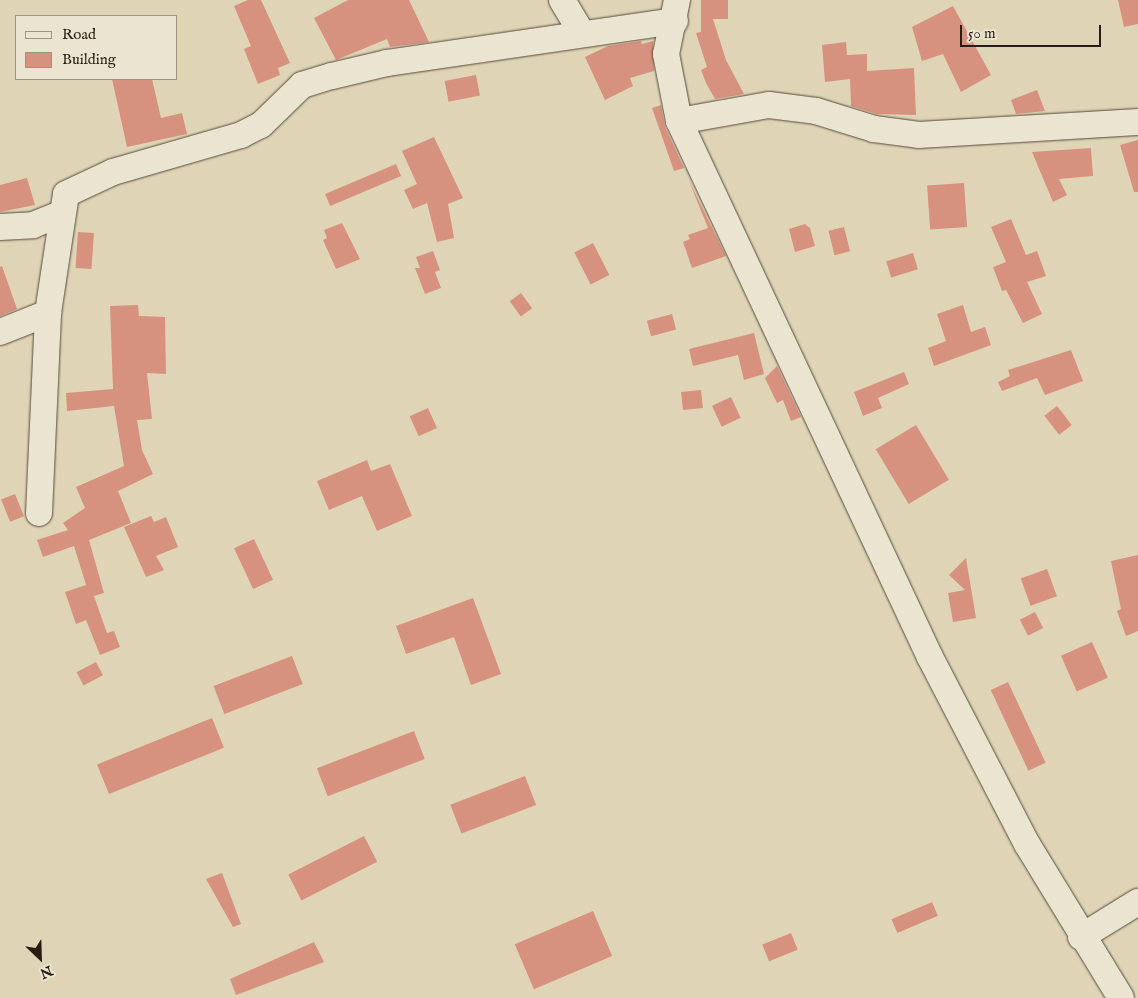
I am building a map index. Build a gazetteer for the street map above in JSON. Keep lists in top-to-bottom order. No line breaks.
{"legend":["Road","Building"],"scale_bar":"50 m","north":"bottom right"}
